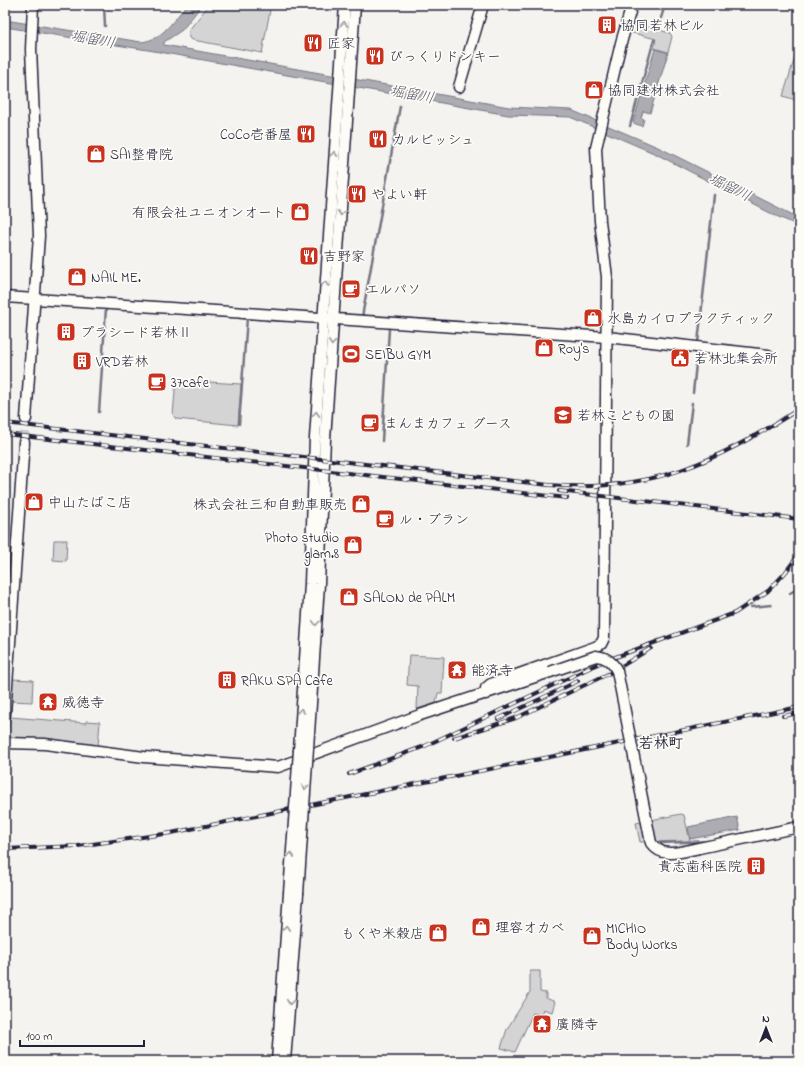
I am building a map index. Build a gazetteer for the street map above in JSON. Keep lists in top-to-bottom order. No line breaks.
{"districts":["若林町"],"water":["堀留川"],"places":{"building":["協同若林ビル","プラシード若林Ⅱ","VRD若林","RAKU SPA Cafe","貴志歯科医院"],"restaurant":["匠家","びっくりドンキー","CoCo壱番屋","カルビッシュ","やよい軒","吉野家"],"shop":["協同建材株式会社","SAI整骨院","有限会社ユニオンオート","NAIL ME.","水島カイロプラクティック","Roy's","中山たばこ店","株式会社三和自動車販売","Photo studio glam.8","SALON de PALM","理容オカベ","もくや米穀店","MICHIO Body Works"],"cafe":["エルパソ","37cafe","まんまカフェ グース","ル・ブラン"],"sports":["SEIBU GYM"],"public building":["若林北集会所"],"school or university":["若林こどもの園"],"temple":["能済寺","威徳寺","廣隣寺"]},"scale_bar":"100 m","north":"top"}
